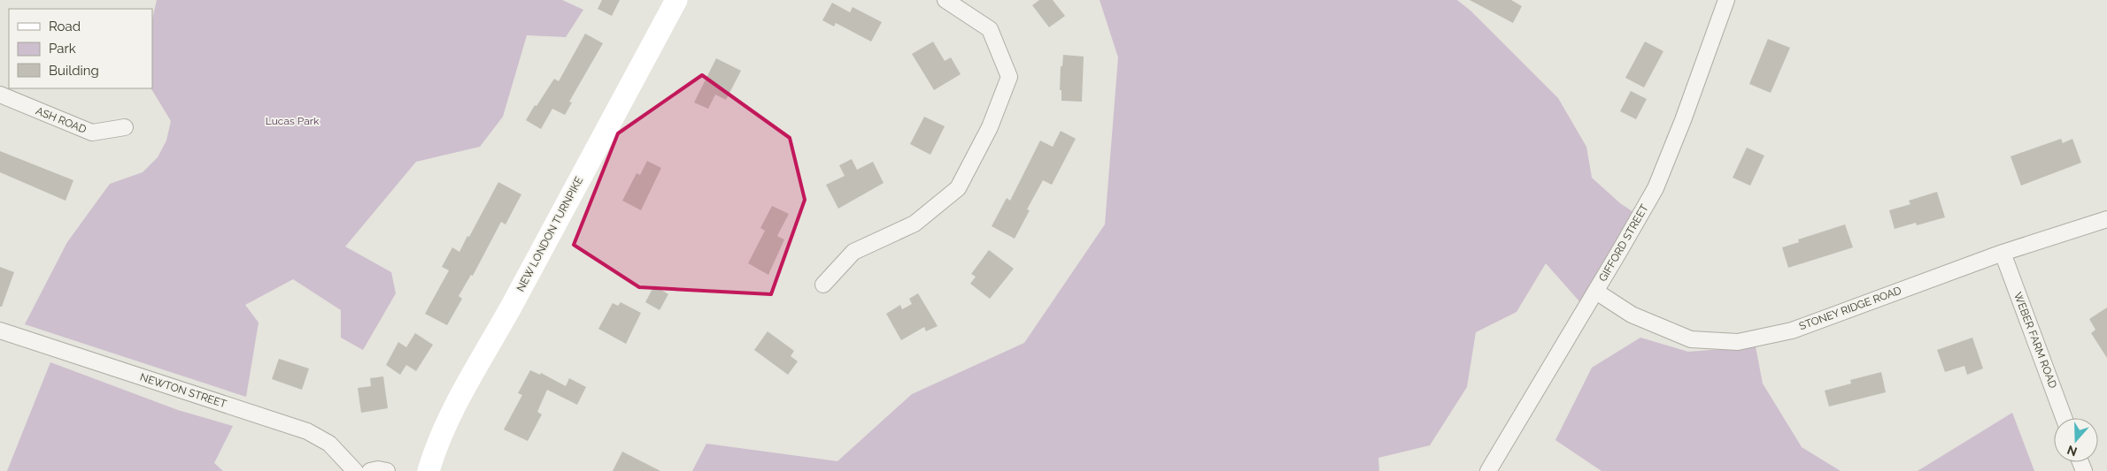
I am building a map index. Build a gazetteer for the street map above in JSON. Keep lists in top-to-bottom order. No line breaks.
{"streets":{"main road":["NEW LONDON TURNPIKE"],"street":["ASH ROAD","GIFFORD STREET","STONEY RIDGE ROAD","WEBER FARM ROAD","NEWTON STREET"]},"crossings":[["GIFFORD STREET","STONEY RIDGE ROAD"],["STONEY RIDGE ROAD","WEBER FARM ROAD"]],"parks":["Lucas Park"],"legend":["Road","Park","Building"],"north":"bottom"}
